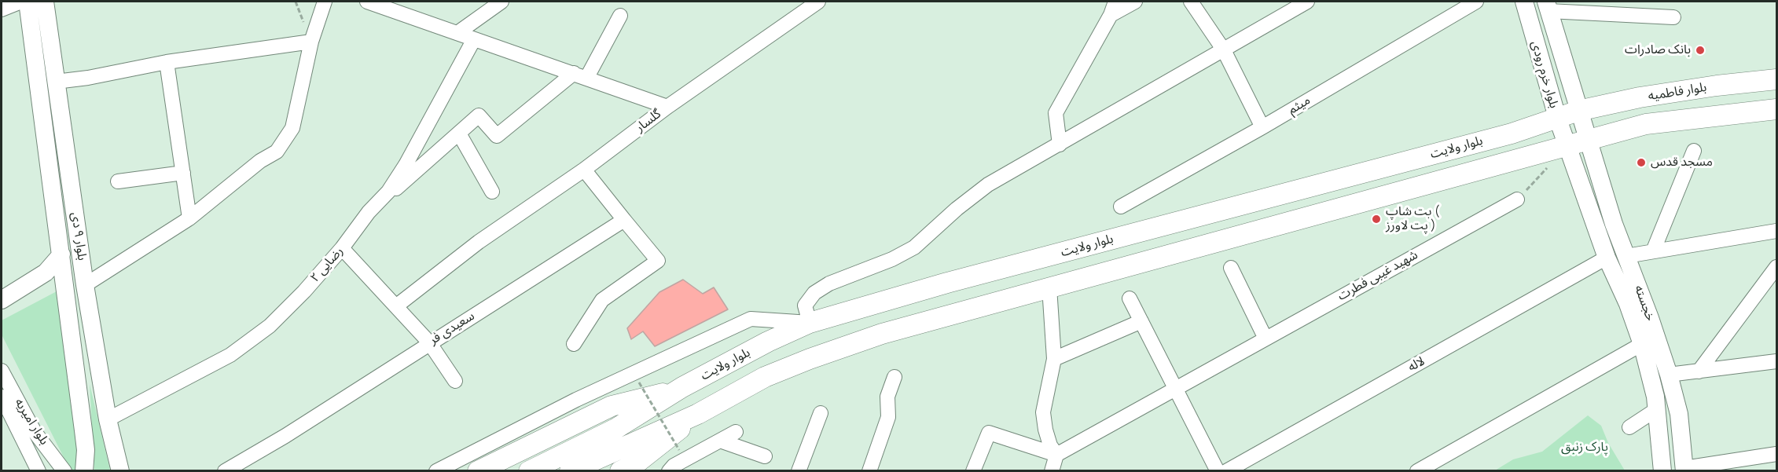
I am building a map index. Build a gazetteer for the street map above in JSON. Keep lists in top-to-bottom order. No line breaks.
{"streets":{"highway":["بلوار فاطمیه","بلوار ولایت"],"main road":["بلوار خرم رودی","بلوار ۹ دی","خجسته"],"street":["میثم","گلسار","رضایی ۲","شهید غیبی فطرت","سعیدی فر","لاله","بلوار امیریه"]},"crossings":[["بلوار خرم رودی","بلوار فاطمیه"],["بلوار خرم رودی","بلوار ولایت"],["بلوار خرم رودی","خجسته"],["بلوار فاطمیه","بلوار ولایت"],["بلوار فاطمیه","خجسته"],["بلوار ۹ دی","رضایی ۲"],["خجسته","لاله"]],"parks":["پارک زنبق"],"places":["بانک صادرات","مسجد قدس","پت شاپ ( پت لاورز )"]}
